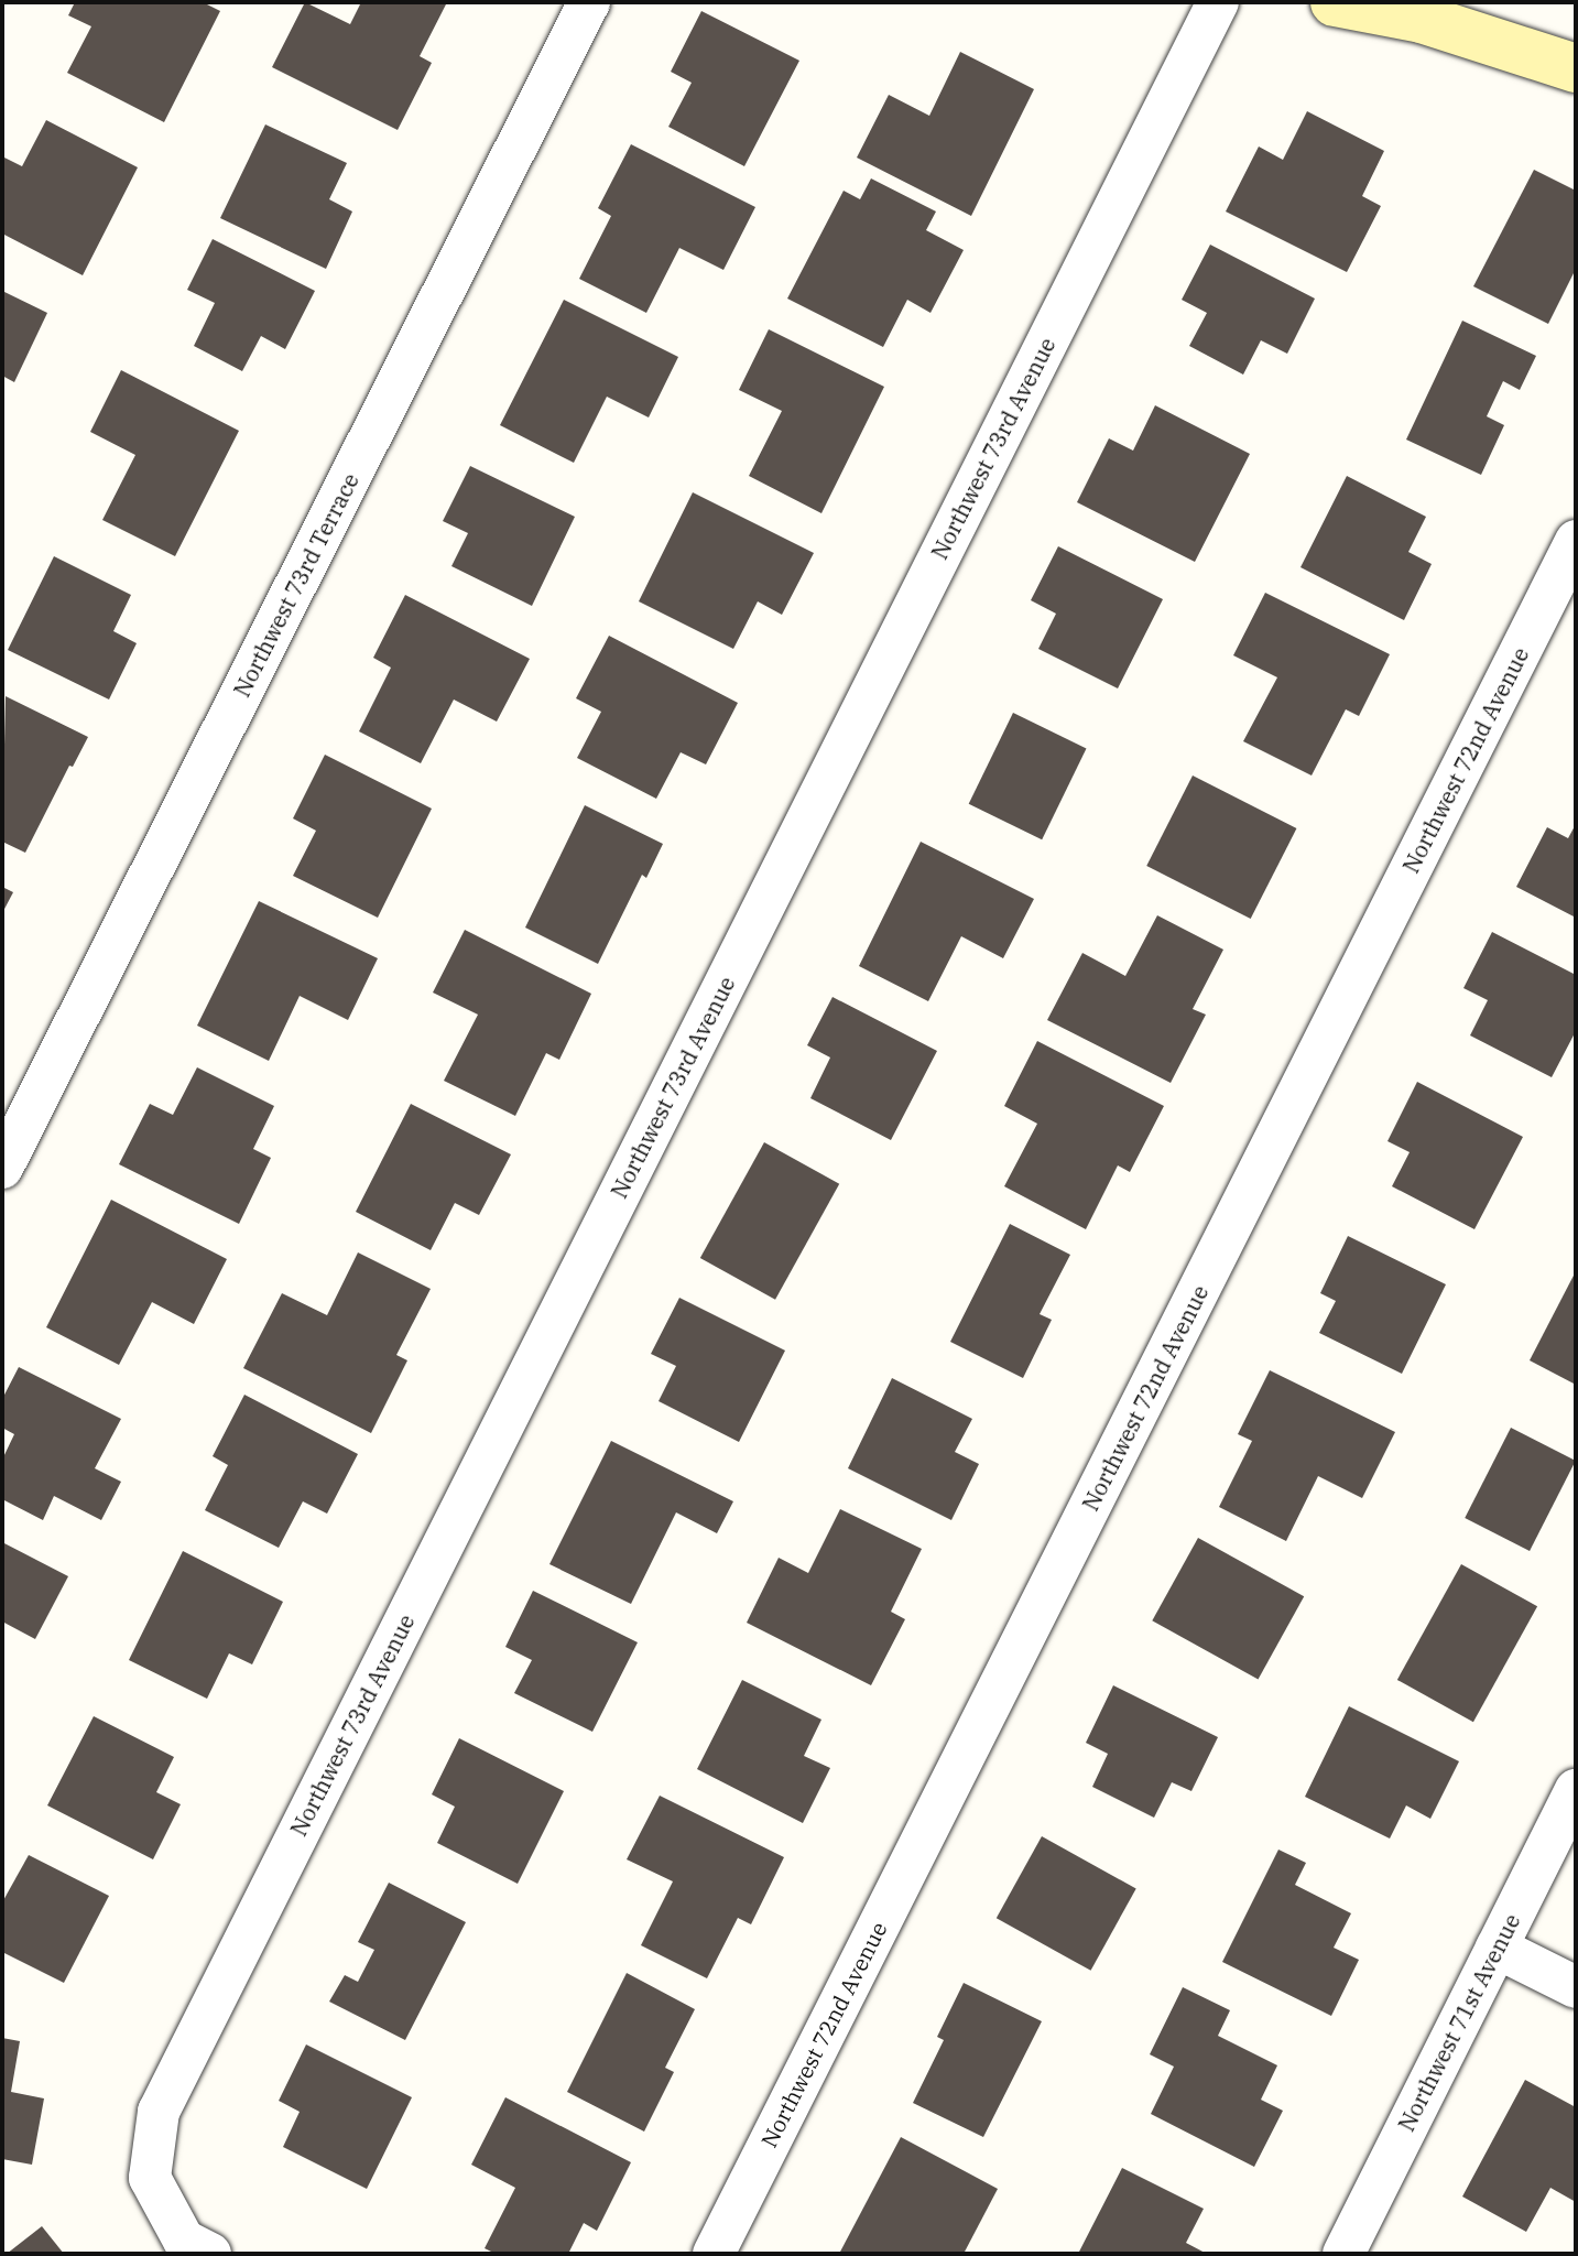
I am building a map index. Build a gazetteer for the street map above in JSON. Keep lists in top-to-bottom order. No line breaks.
{"streets":{"street":["Northwest 73rd Avenue","Northwest 73rd Terrace","Northwest 72nd Avenue","Northwest 71st Avenue"]}}
